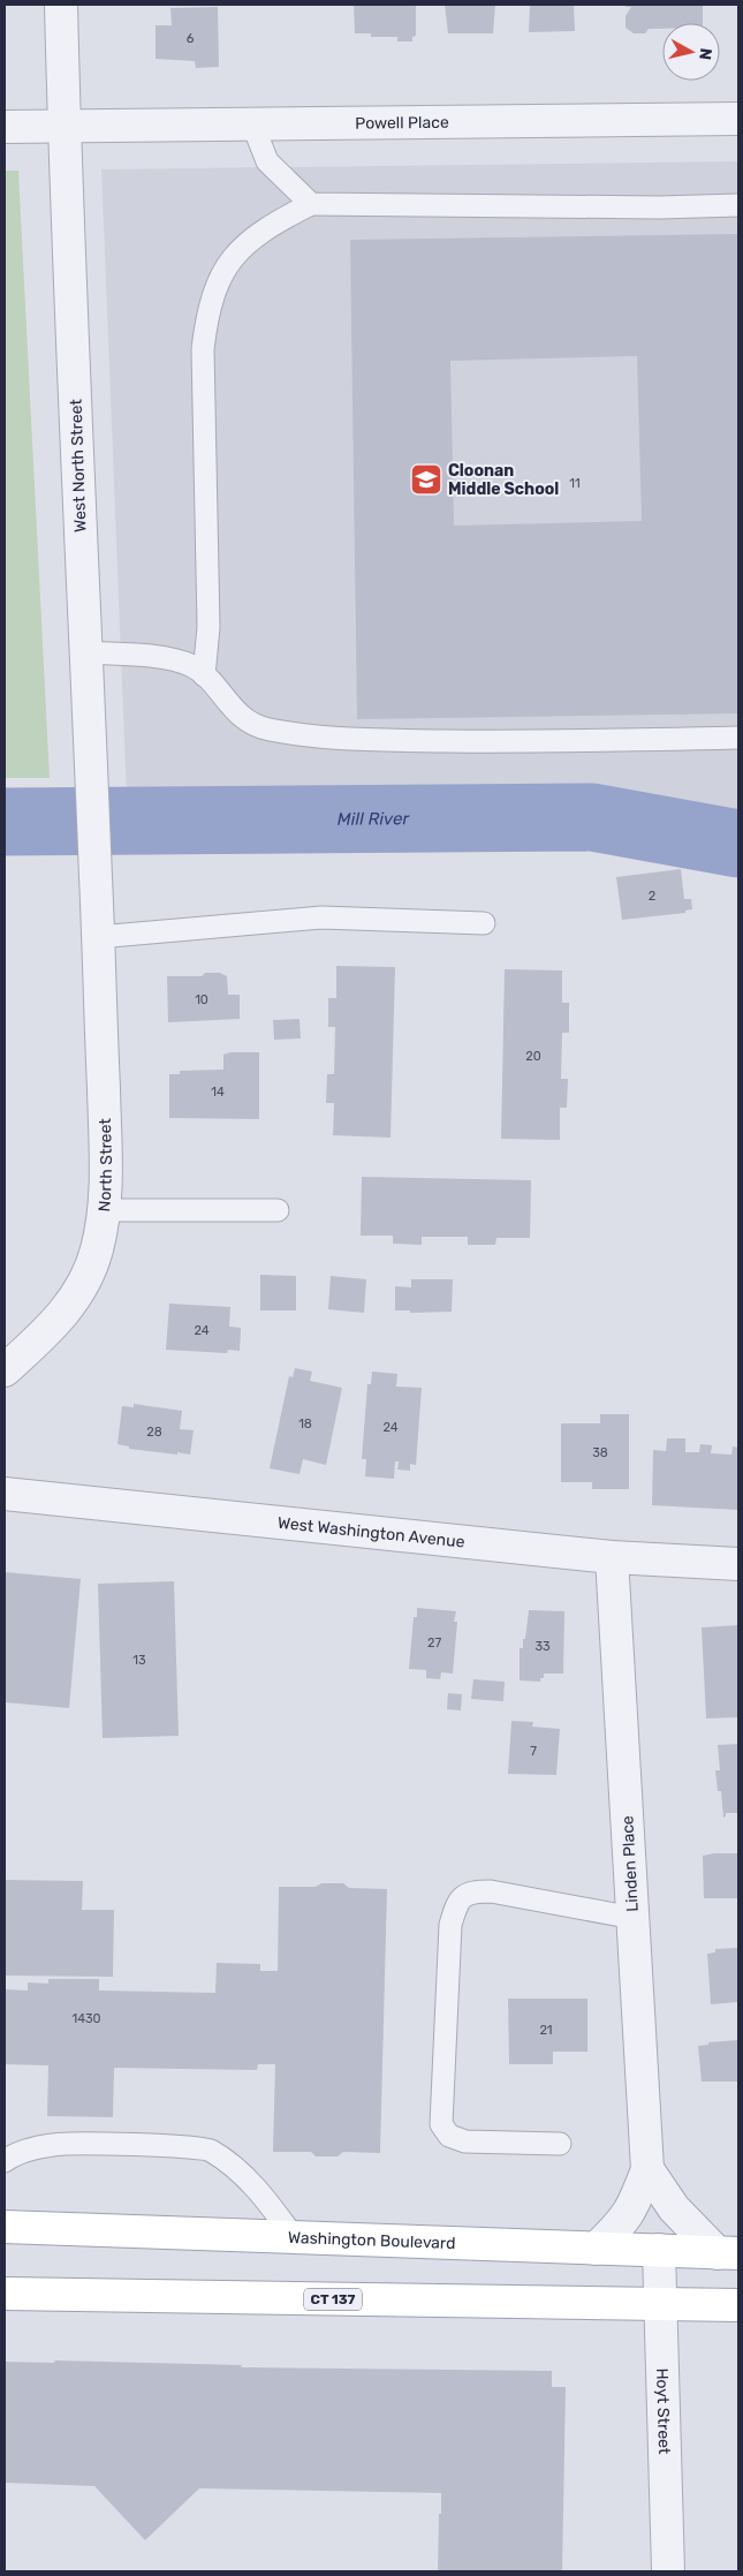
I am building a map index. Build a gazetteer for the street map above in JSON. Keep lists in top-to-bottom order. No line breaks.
{"streets":{"main road":["Washington Boulevard","CT 137"],"street":["Powell Place","West North Street","North Street","West Washington Avenue","Linden Place","Hoyt Street"]},"crossings":[["Powell Place","West North Street"],["West North Street","North Street"],["West Washington Avenue","Linden Place"],["Linden Place","Washington Boulevard"],["Washington Boulevard","Hoyt Street"],["CT 137","Hoyt Street"]],"water":["Mill River"],"places":{"school or university":["Cloonan Middle School"]},"house_numbers":["6","11","2","10","20","14","24","18","24","28","38","27","33","13","7","1430","21"],"north":"right"}
